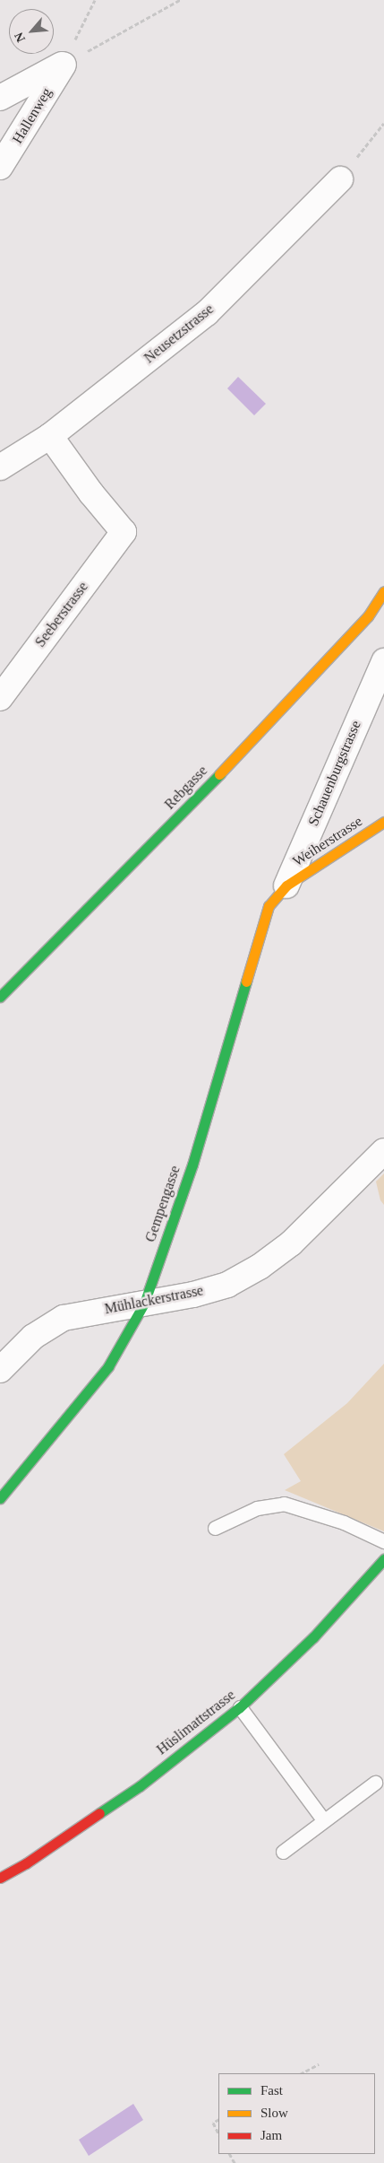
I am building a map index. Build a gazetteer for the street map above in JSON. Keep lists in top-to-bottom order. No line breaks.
{"streets":{"street":["Hallenweg","Neusetzstrasse","Seeberstrasse","Schauenburgstrasse","Rebgasse","Weiherstrasse","Gempengasse","Mühlackerstrasse","Hüslimattstrasse"]},"crossings":[["Neusetzstrasse","Seeberstrasse"],["Schauenburgstrasse","Weiherstrasse"],["Schauenburgstrasse","Gempengasse"],["Weiherstrasse","Gempengasse"],["Gempengasse","Mühlackerstrasse"]],"legend":["Fast","Slow","Jam"],"north":"bottom left"}
